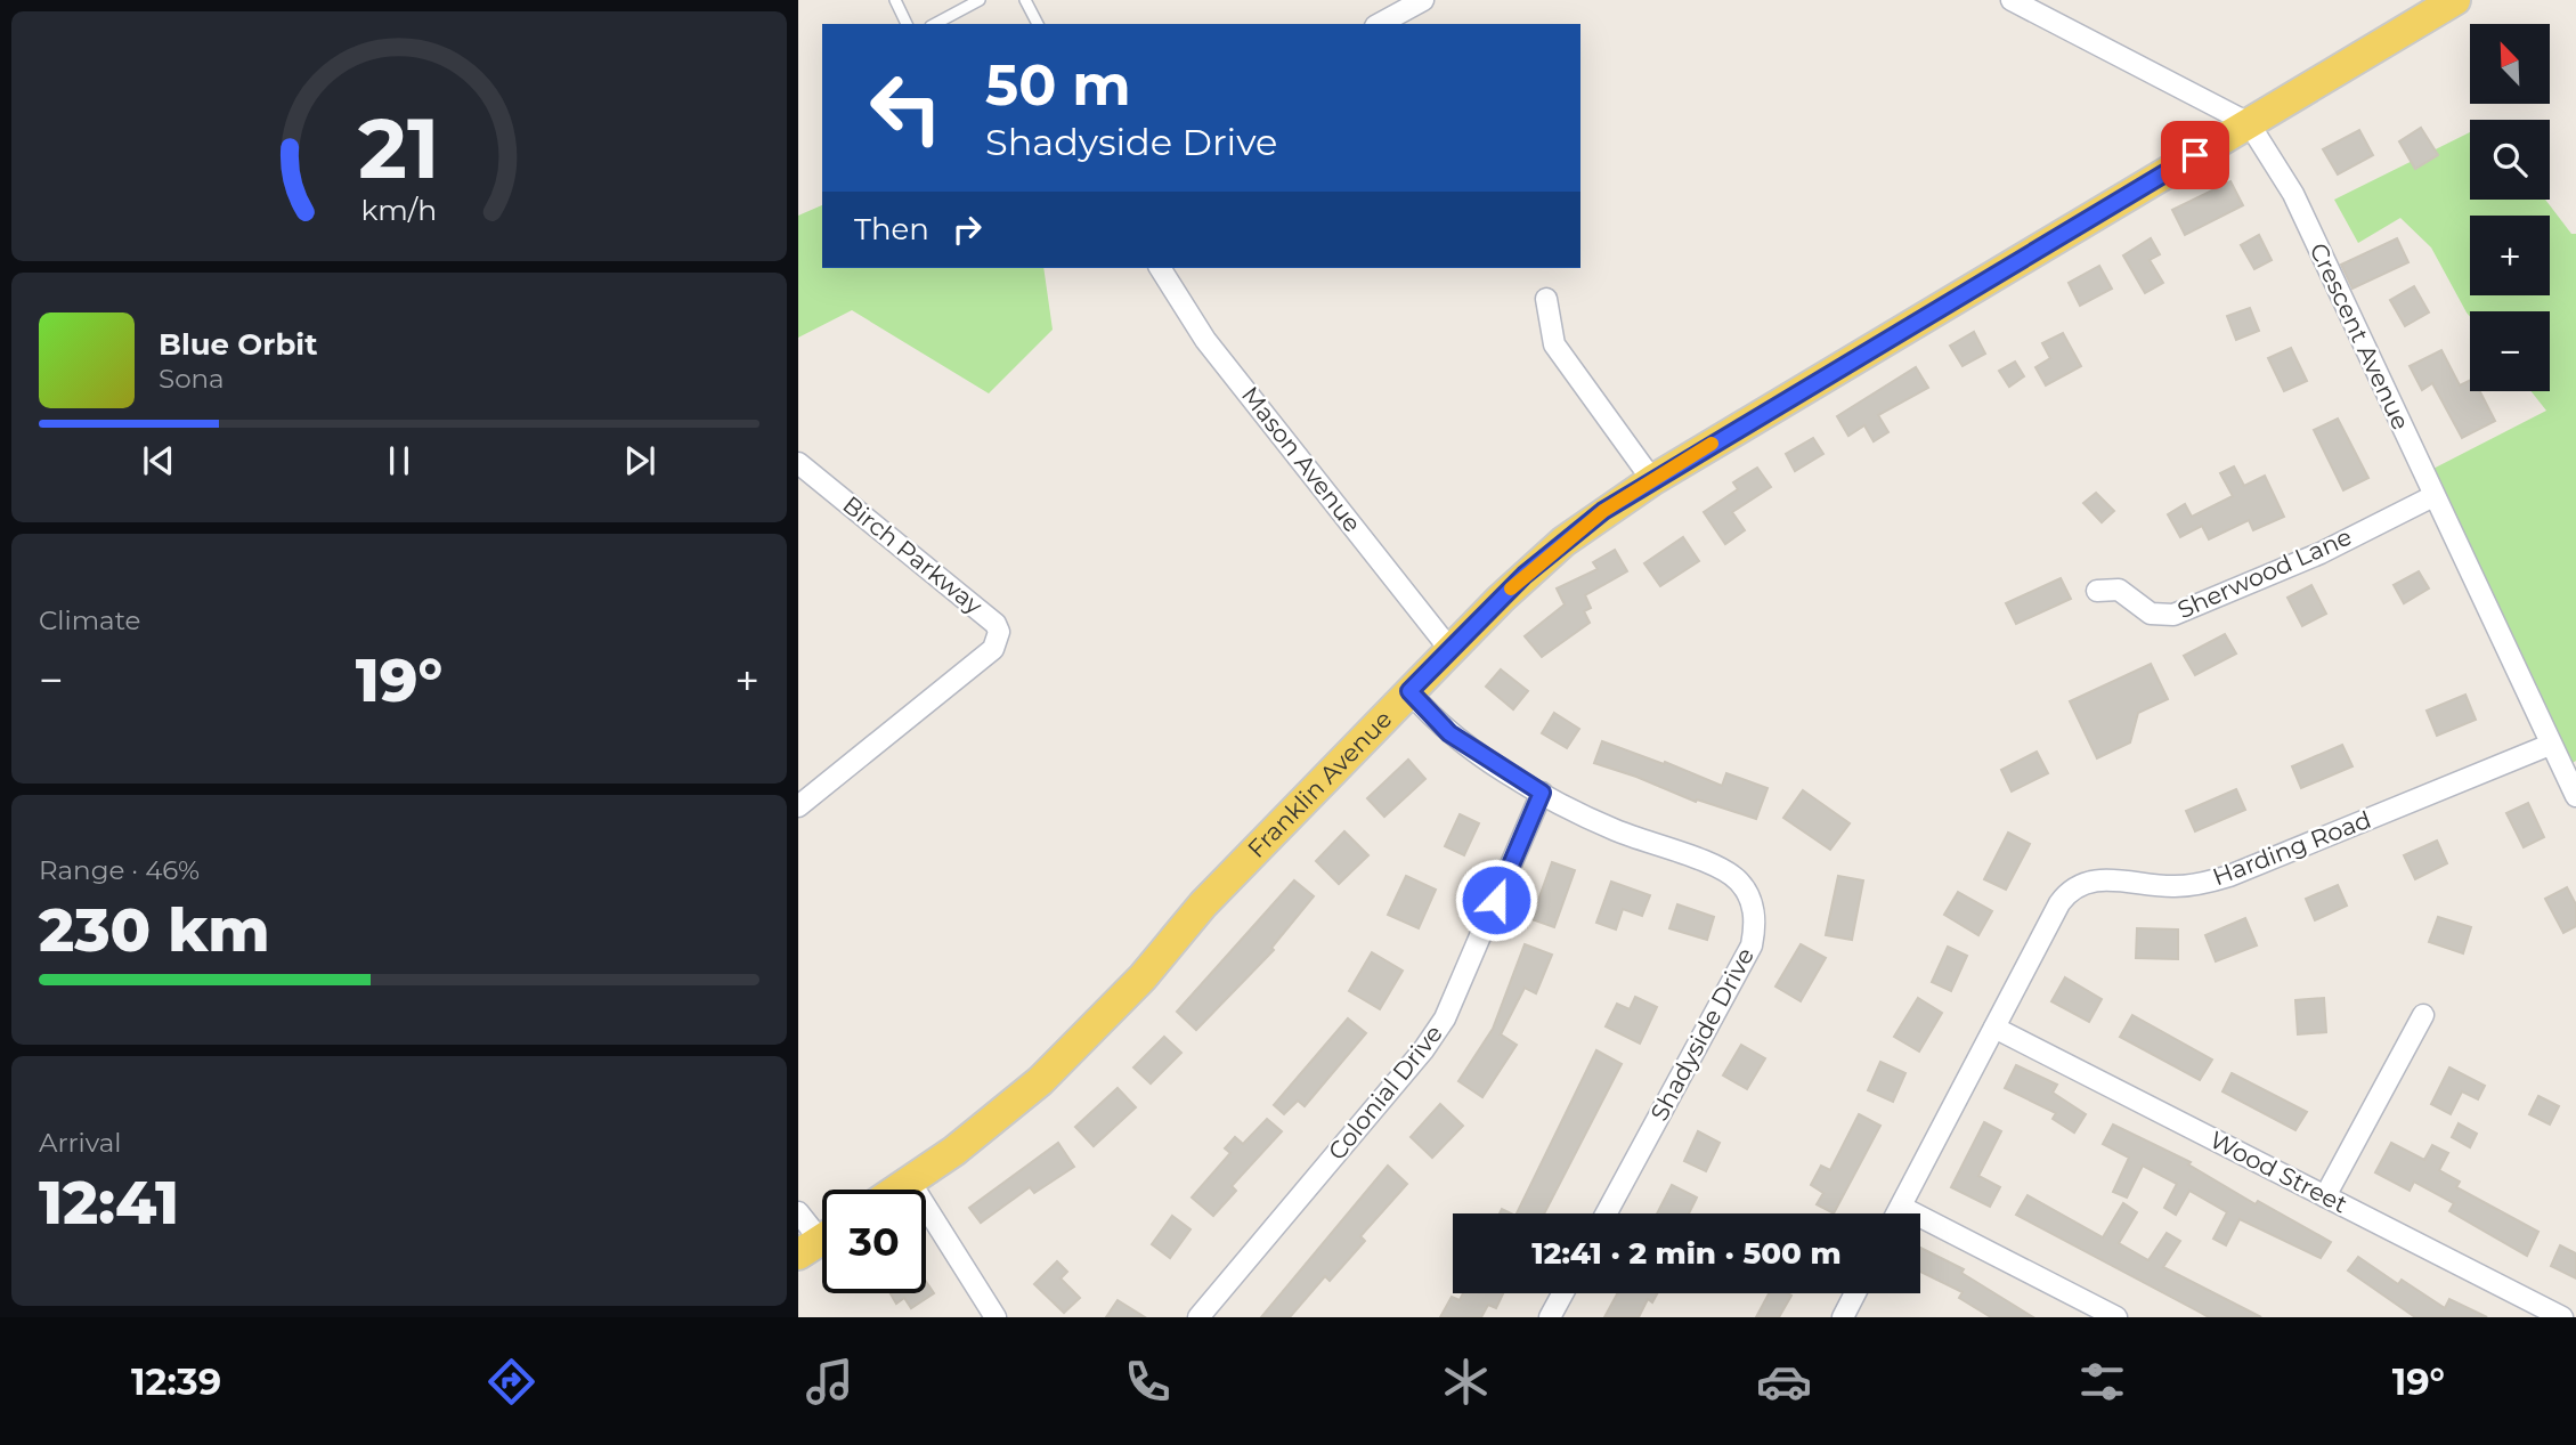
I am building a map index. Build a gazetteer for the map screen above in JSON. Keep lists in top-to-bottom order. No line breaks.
{"streets":{"main road":["Franklin Avenue"],"street":["Crescent Avenue","Mason Avenue","Birch Parkway","Sherwood Lane","Harding Road","Shadyside Drive","Colonial Drive","Wood Street"]},"crossings":[["Crescent Avenue","Sherwood Lane"],["Crescent Avenue","Franklin Avenue"],["Crescent Avenue","Harding Road"],["Mason Avenue","Franklin Avenue"],["Franklin Avenue","Shadyside Drive"],["Harding Road","Wood Street"],["Shadyside Drive","Colonial Drive"]],"north":"top left","page":{"map_buttons":["+","−"],"turn":["50 m","Shadyside Drive"],"then":"Then","song":["Blue Orbit","Sona"],"tile":["Climate",["Range · 46%","230 km"],["Arrival","12:41"]],"heat":["−","19°","+"],"limit":"30","trip":"12:41 · 2 min · 500 m","tabs":["12:39","19°"],"gauge":["21","km/h"]}}
